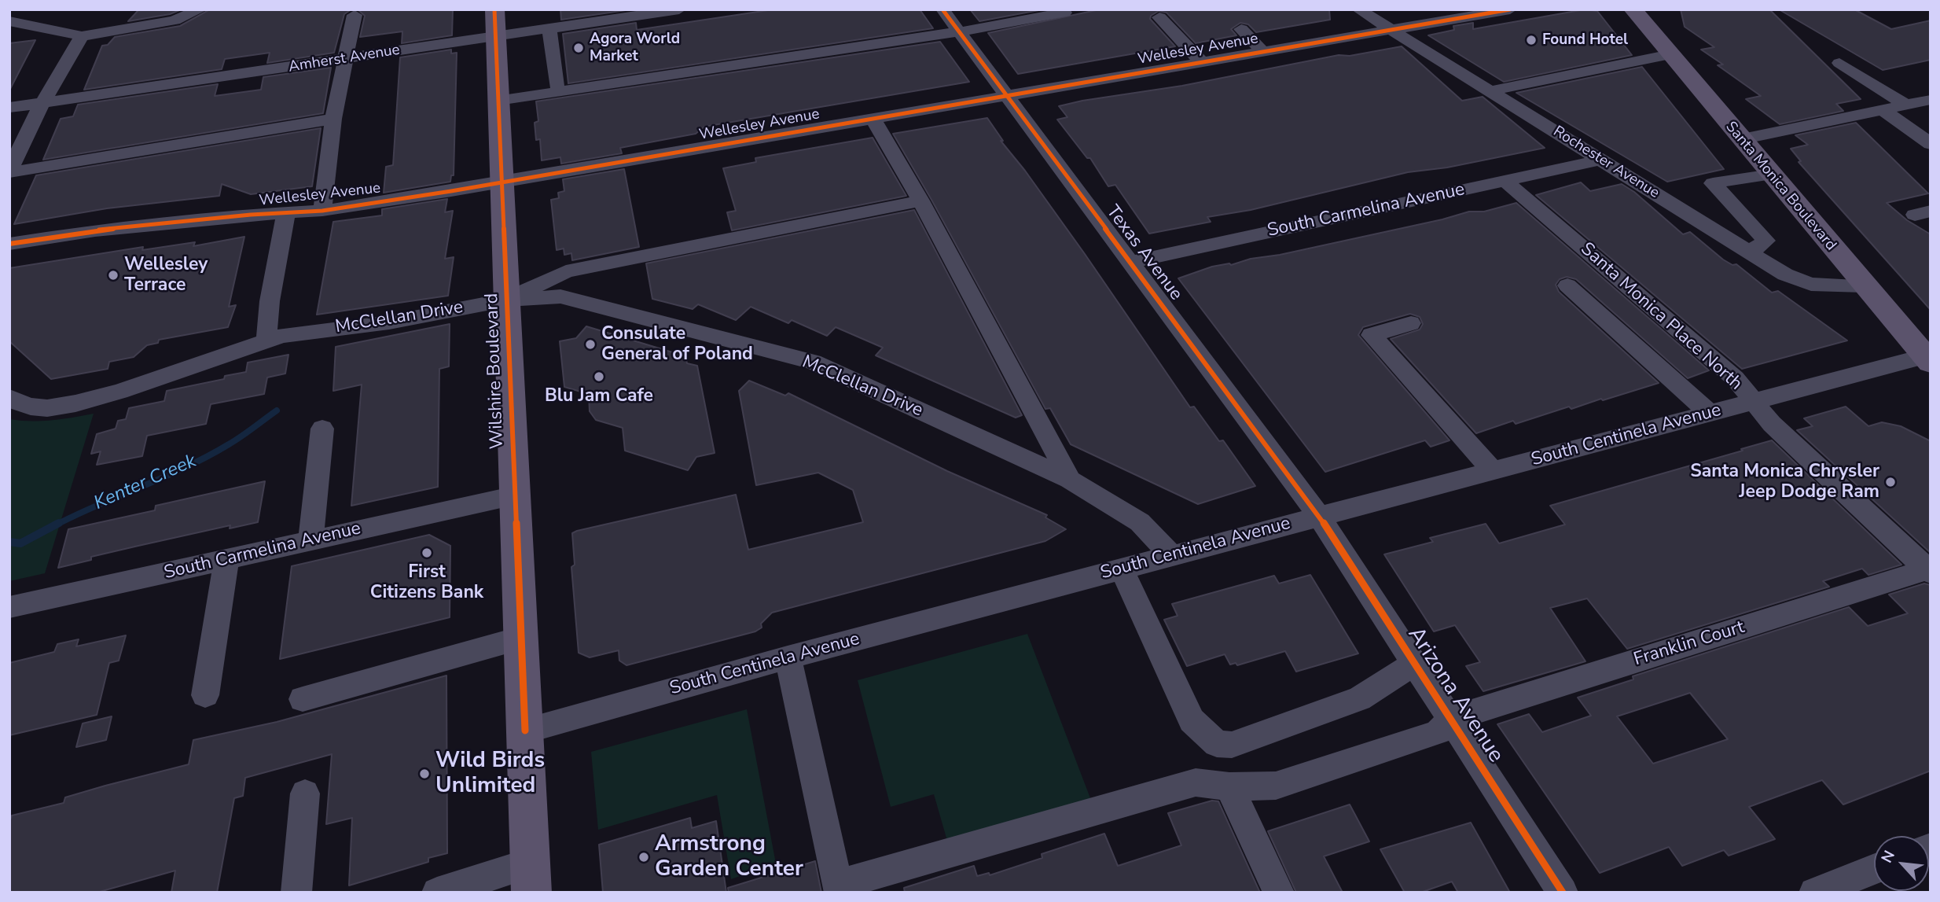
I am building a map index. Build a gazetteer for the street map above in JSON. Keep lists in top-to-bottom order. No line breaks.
{"streets":{"main road":["Santa Monica Boulevard","Wilshire Boulevard"],"street":["Wellesley Avenue","Amherst Avenue","Rochester Avenue","South Carmelina Avenue","Texas Avenue","Santa Monica Place North","McClellan Drive","South Centinela Avenue","Franklin Court","Arizona Avenue"]},"crossings":[["Wellesley Avenue","Rochester Avenue"],["Wellesley Avenue","Texas Avenue"],["Wellesley Avenue","Wilshire Boulevard"],["Amherst Avenue","Wilshire Boulevard"],["Rochester Avenue","Santa Monica Boulevard"],["Rochester Avenue","South Carmelina Avenue"],["Santa Monica Boulevard","South Centinela Avenue"],["South Carmelina Avenue","Texas Avenue"],["South Carmelina Avenue","Santa Monica Place North"],["South Carmelina Avenue","Wilshire Boulevard"],["Texas Avenue","South Centinela Avenue"],["Texas Avenue","Arizona Avenue"],["Santa Monica Place North","South Centinela Avenue"],["Santa Monica Place North","Franklin Court"],["McClellan Drive","Wilshire Boulevard"],["McClellan Drive","South Centinela Avenue"],["Wilshire Boulevard","South Centinela Avenue"],["South Centinela Avenue","Arizona Avenue"],["Franklin Court","Arizona Avenue"]],"water":["Kenter Creek"],"places":["Found Hotel","Agora World Market","Wellesley Terrace","Consulate General of Poland","Blu Jam Cafe","Santa Monica Chrysler Jeep Dodge Ram","First Citizens Bank","Wild Birds Unlimited","Armstrong Garden Center"],"north":"top left"}
